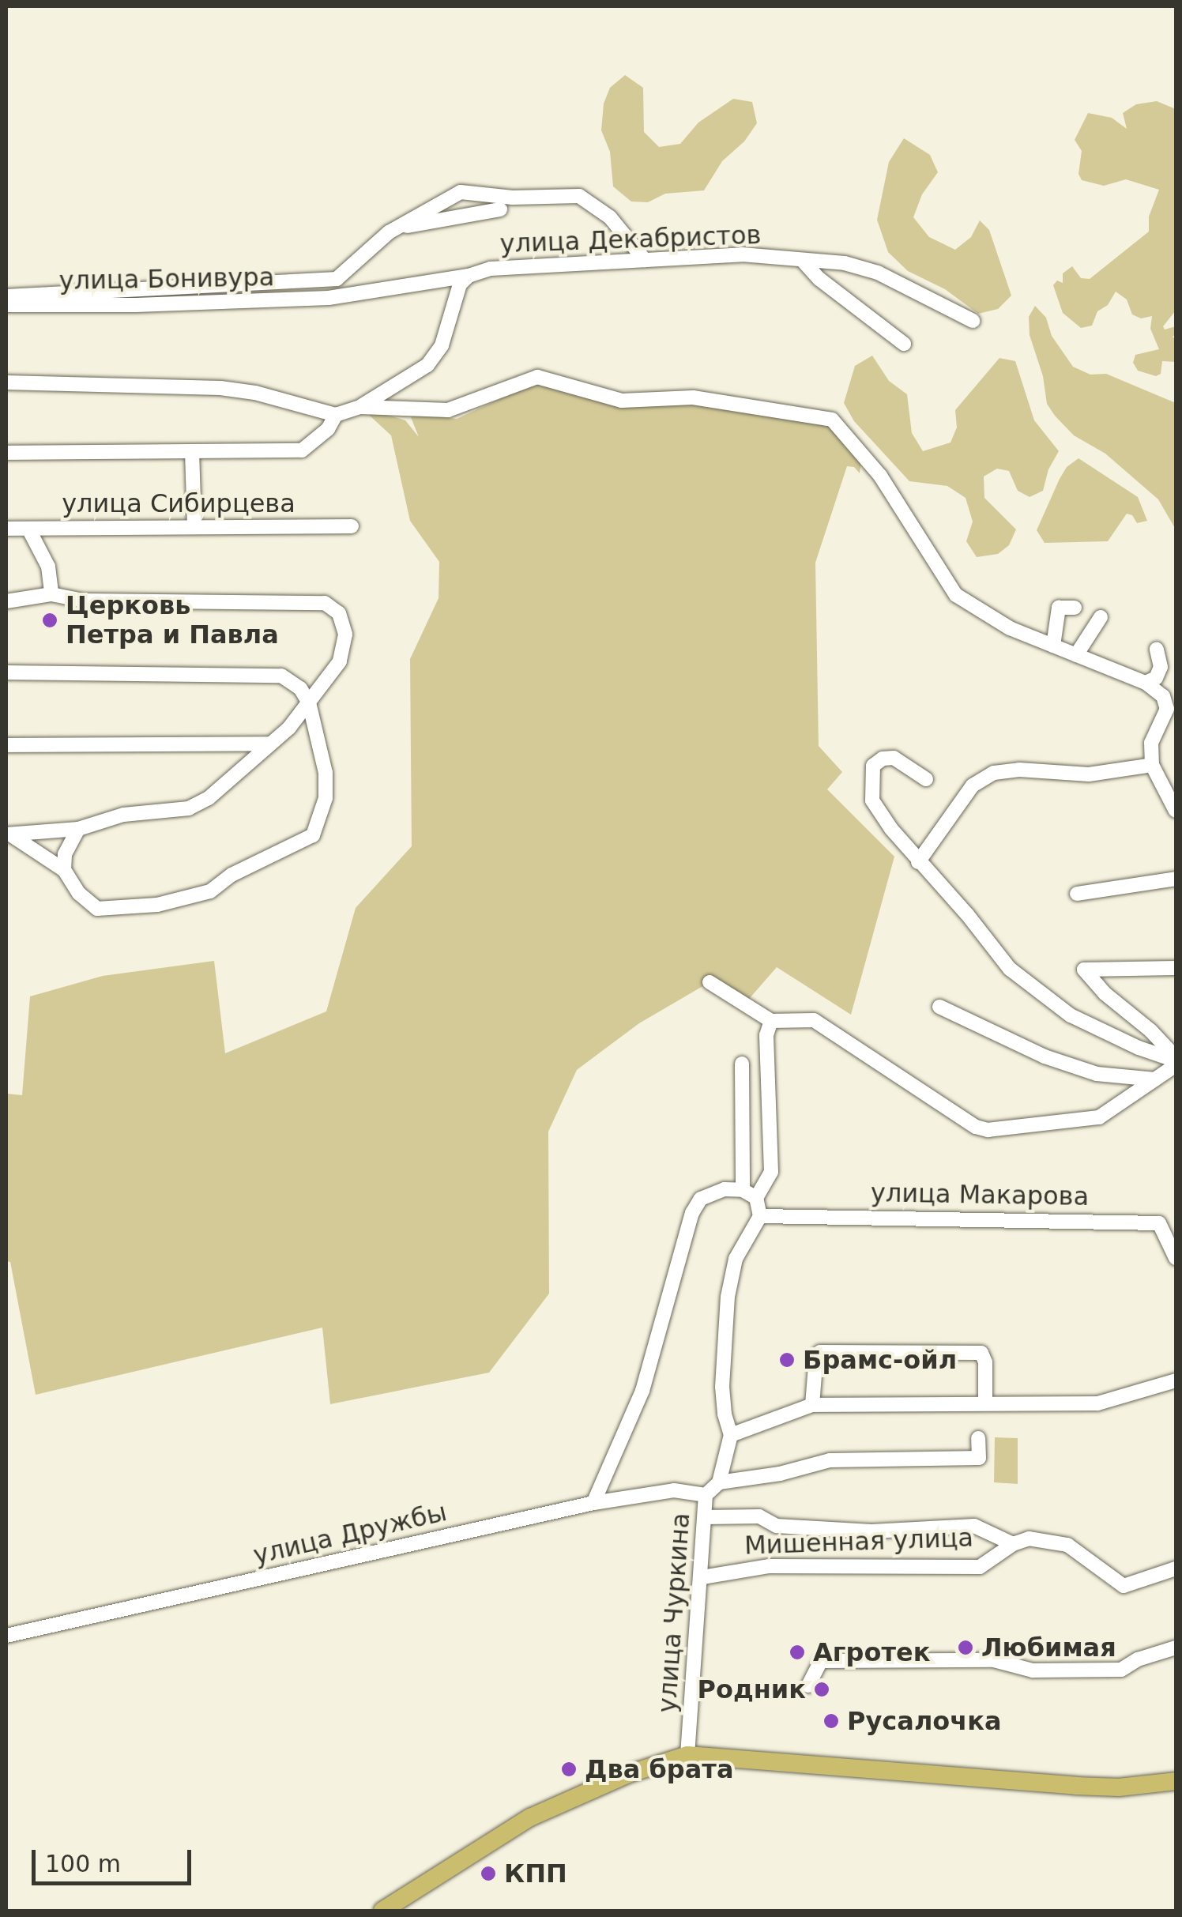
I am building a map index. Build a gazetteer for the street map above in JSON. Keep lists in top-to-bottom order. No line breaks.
{"streets":{"street":["улица Декабристов","улица Бонивура","улица Сибирцева","улица Макарова","улица Дружбы","Мишенная улица","улица Чуркина"]},"crossings":[["улица Декабристов","улица Бонивура"],["улица Дружбы","улица Чуркина"],["Мишенная улица","улица Чуркина"]],"places":["Церковь Петра и Павла","Брамс-ойл","Любимая","Агротек","Родник","Русалочка","Два брата","КПП"],"scale_bar":"100 m"}
